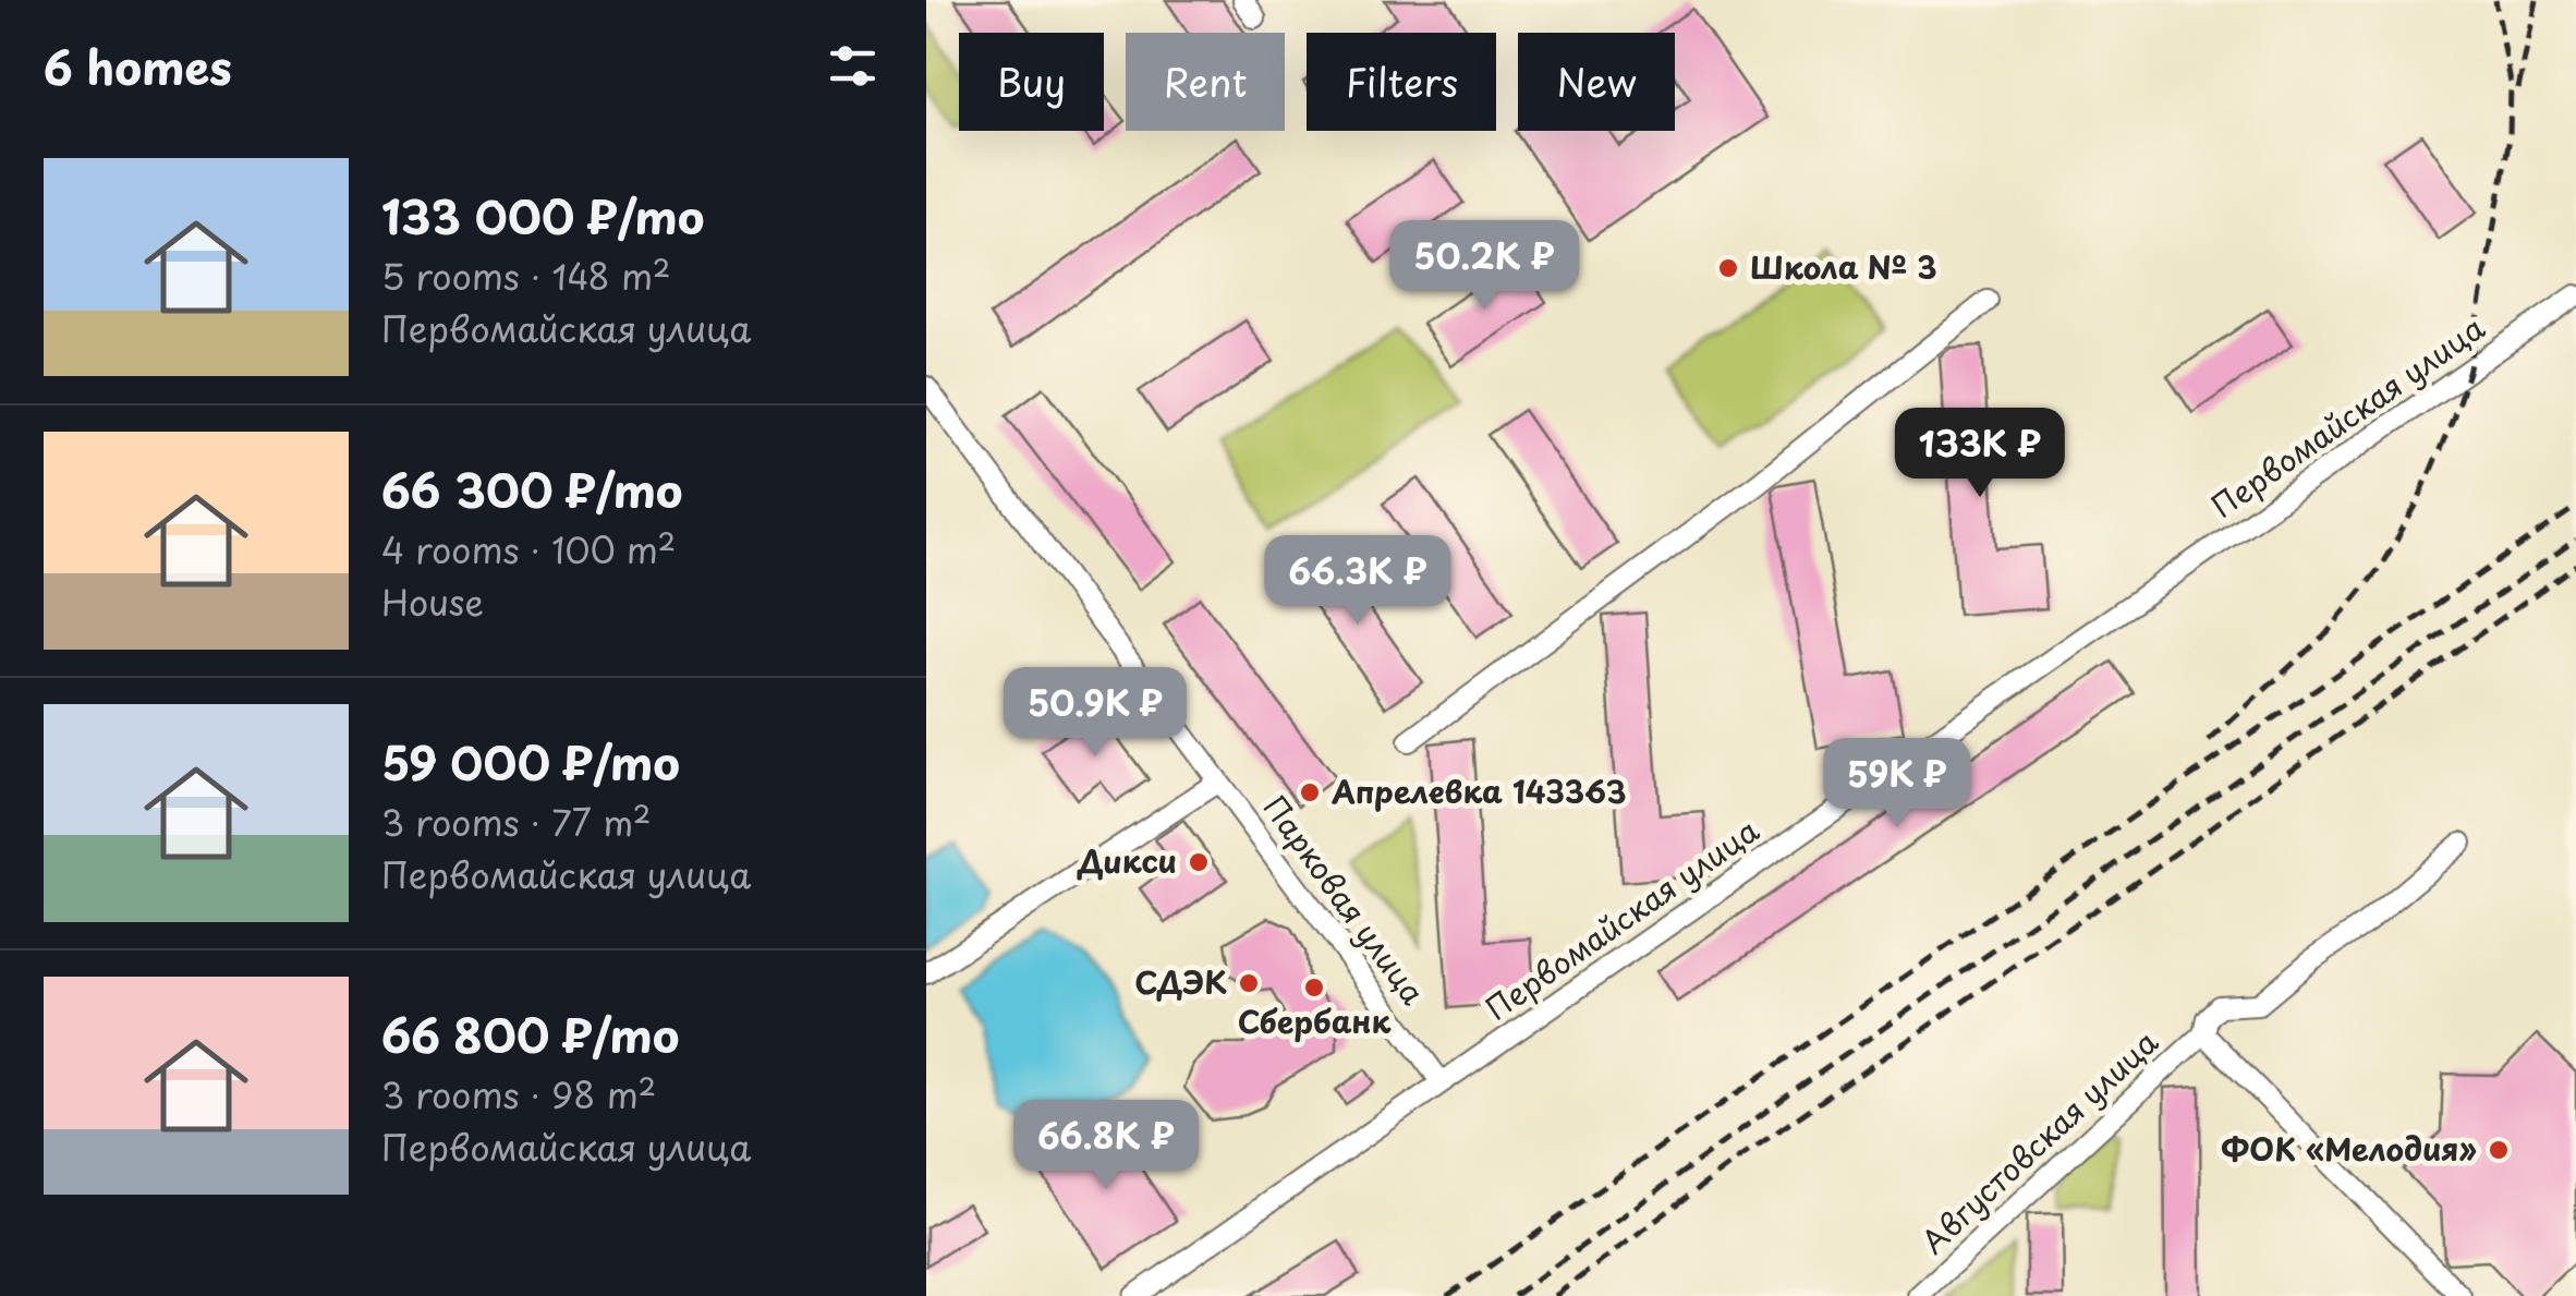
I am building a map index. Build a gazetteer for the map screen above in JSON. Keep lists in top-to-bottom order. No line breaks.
{"streets":{"street":["Первомайская улица","Парковая улица","Августовская улица"]},"crossings":[["Первомайская улица","Парковая улица"]],"places":["Школа № 3","Апрелевка 143363","Дикси","СДЭК","Сбербанк","ФОК «Мелодия»"],"page":{"heading":"6 homes","chip":["Buy","Rent","Filters","New"],"list":[{"name":"133 000 ₽/mo","note":"5 rooms · 148 m² · Первомайская улица"},{"name":"66 300 ₽/mo","note":"4 rooms · 100 m² · House"},{"name":"59 000 ₽/mo","note":"3 rooms · 77 m² · Первомайская улица"},{"name":"66 800 ₽/mo","note":"3 rooms · 98 m² · Первомайская улица"}],"price":["50.2K ₽","133K ₽","66.3K ₽","50.9K ₽","59K ₽","66.8K ₽"]}}
